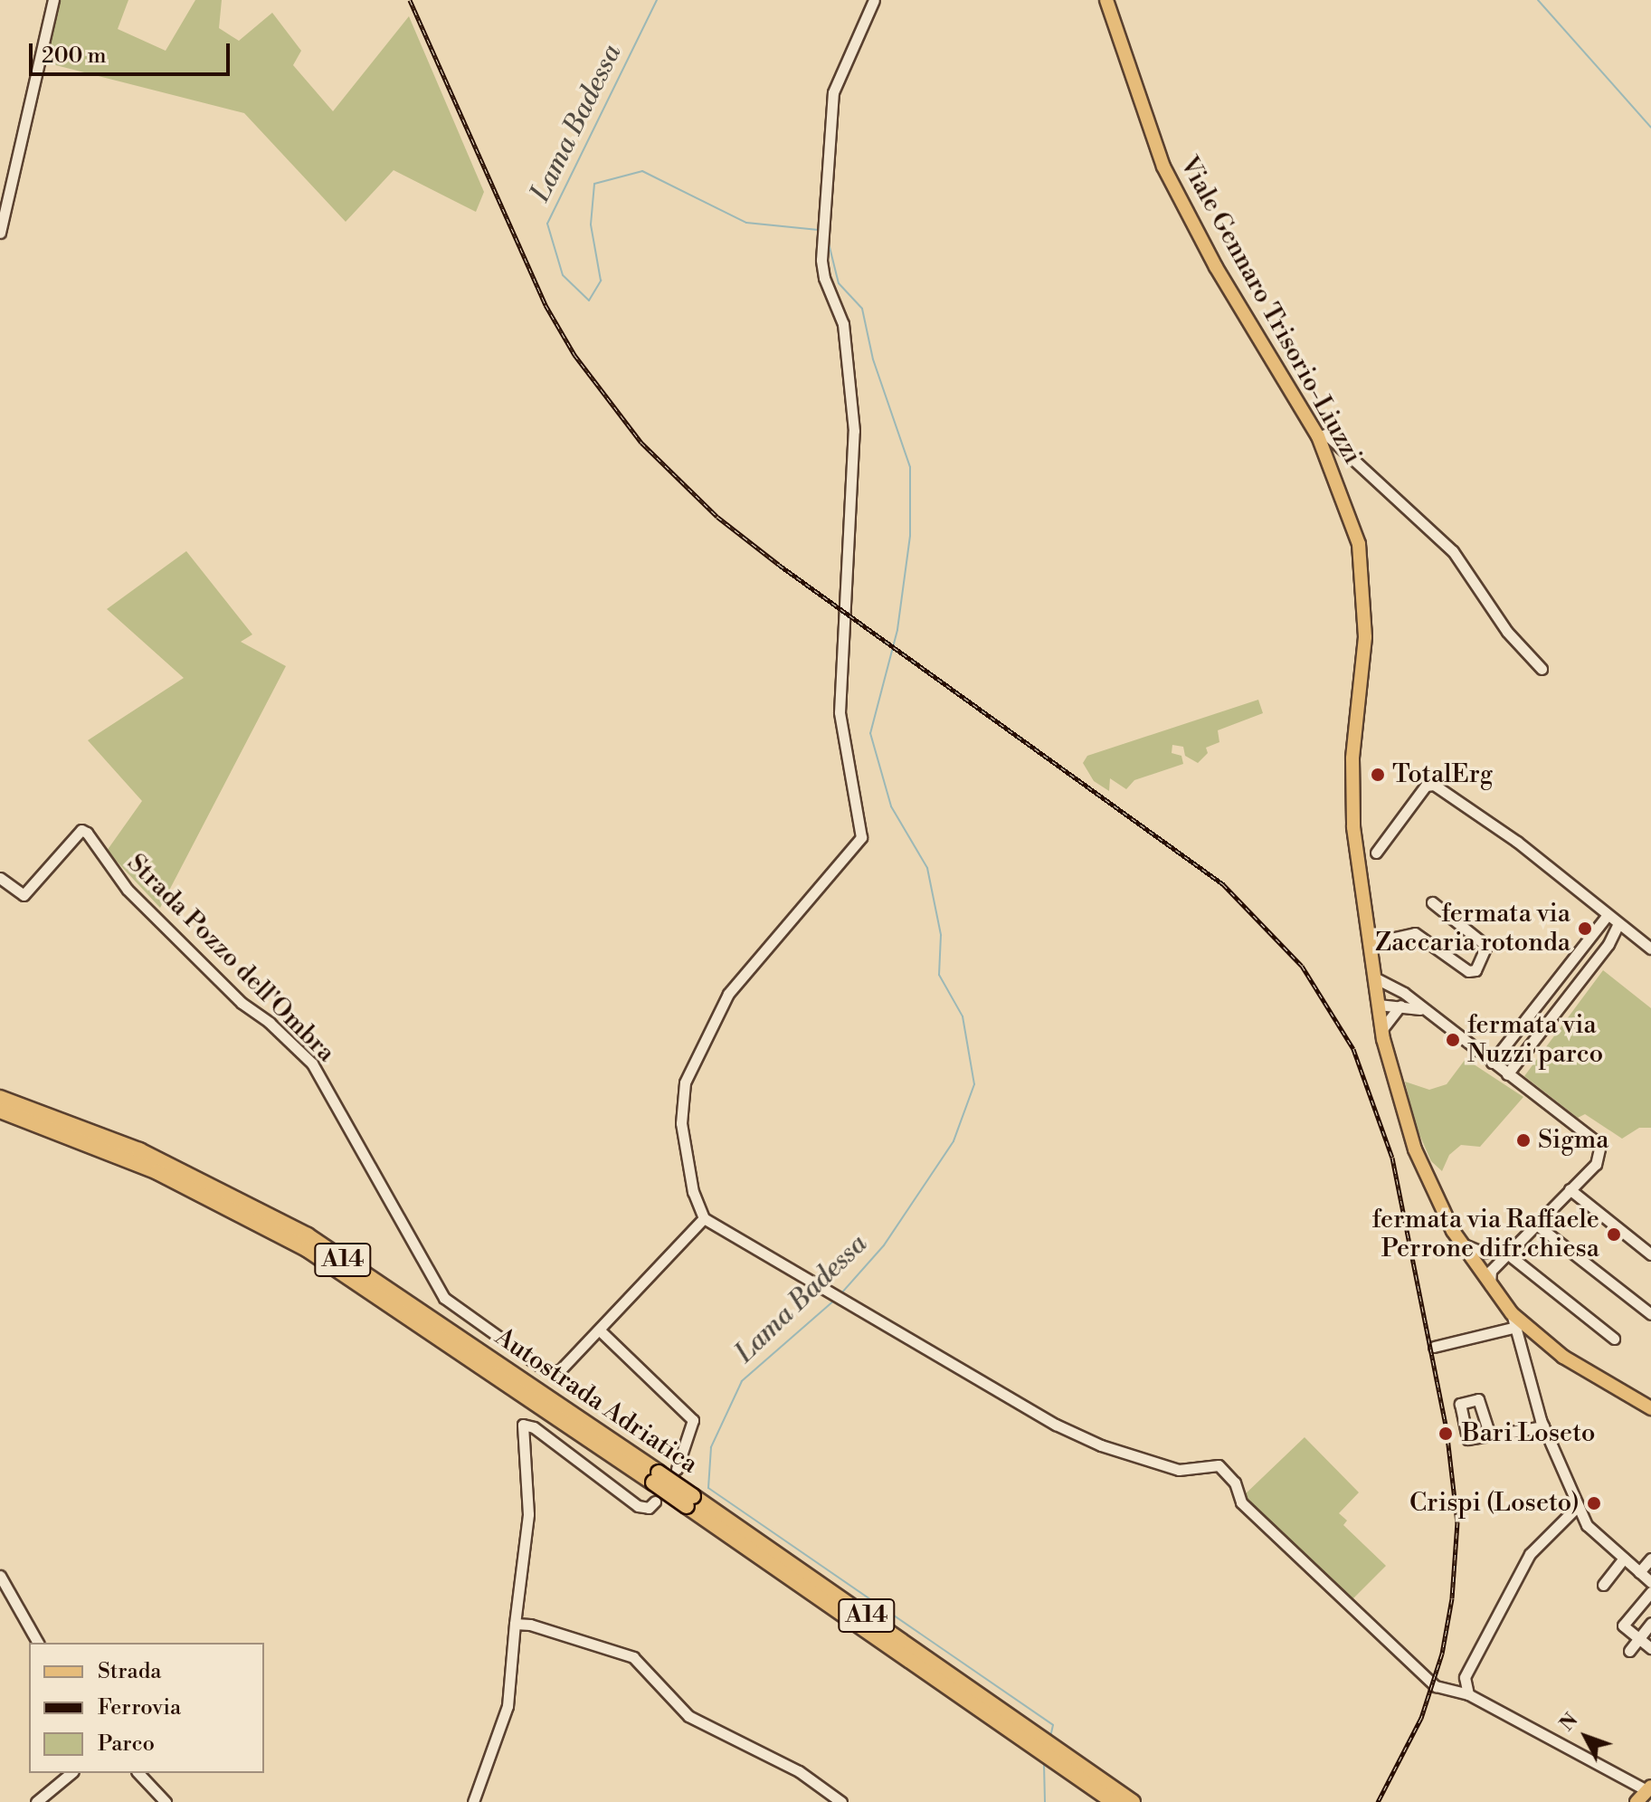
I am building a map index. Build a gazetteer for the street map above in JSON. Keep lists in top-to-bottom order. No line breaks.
{"streets":{"highway":["A14","Autostrada Adriatica"],"main road":["Viale Gennaro Trisorio-Liuzzi"],"street":["Strada Pozzo dell'Ombra"]},"water":["Lama Badessa"],"places":["TotalErg","fermata via Zaccaria rotonda","fermata via Nuzzi parco","Sigma","fermata via Raffaele Perrone difr.chiesa","Bari Loseto","Crispi (Loseto)"],"legend":["Strada","Ferrovia","Parco"],"scale_bar":"200 m","north":"top left"}
